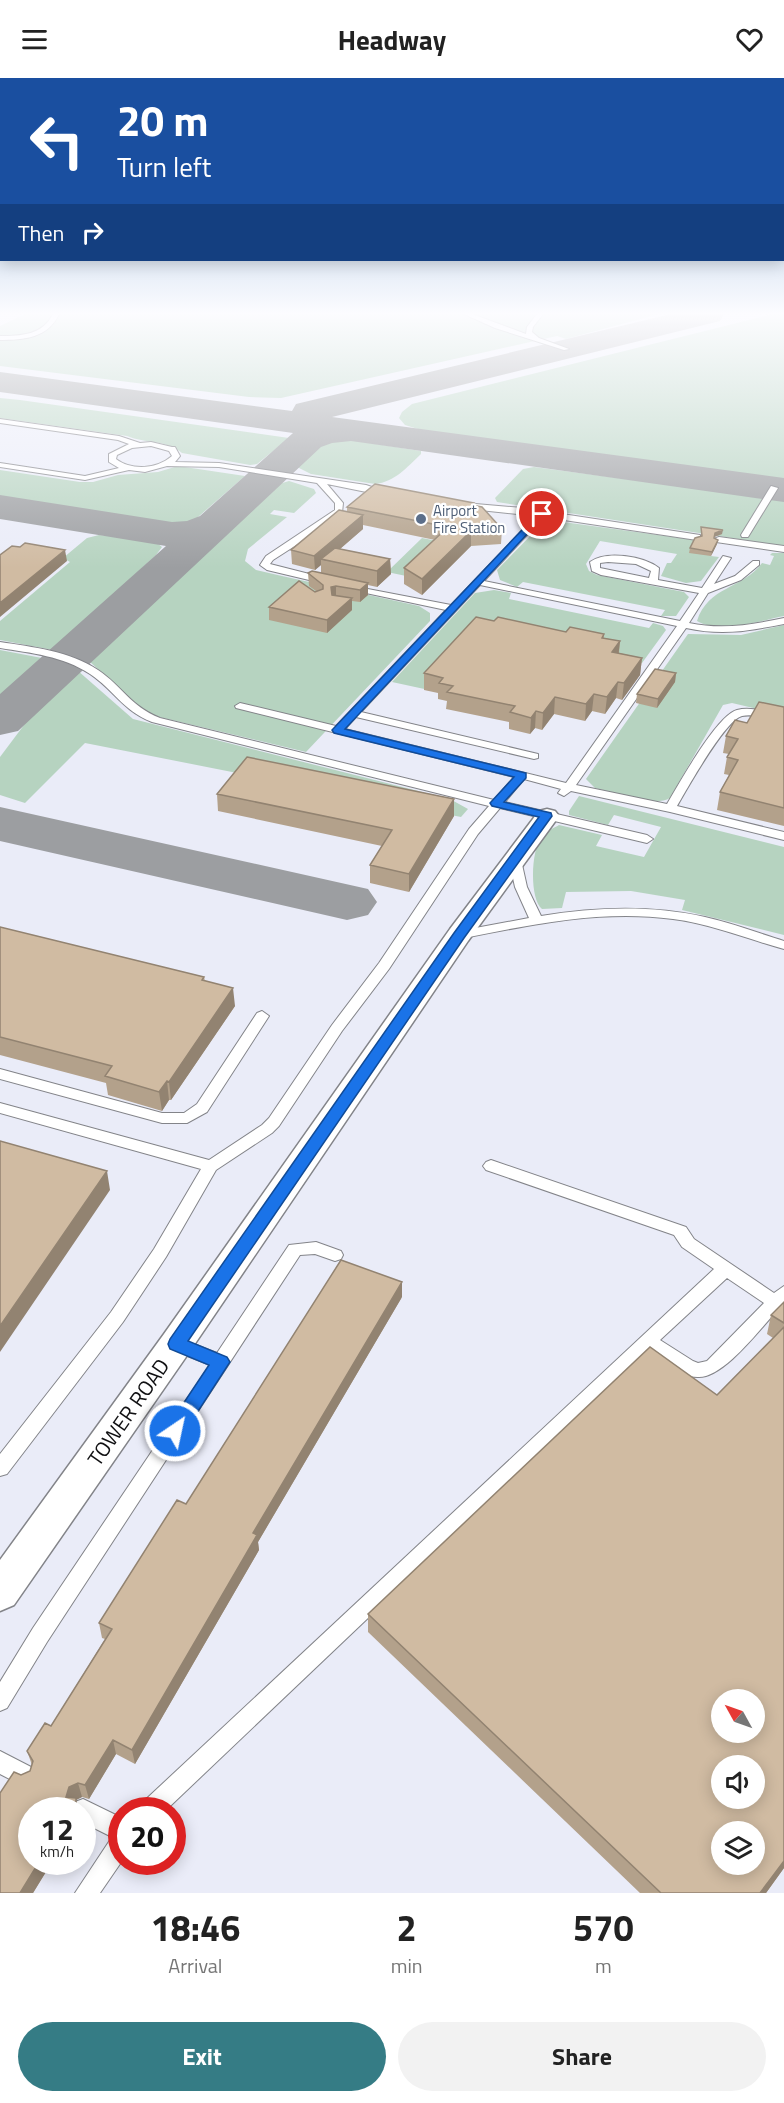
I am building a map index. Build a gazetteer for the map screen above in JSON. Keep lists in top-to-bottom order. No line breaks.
{"streets":{"street":["TOWER ROAD"]},"places":["Airport Fire Station"],"north":"top left","page":{"header":"Headway","turn":["20 m","Turn left"],"then":"Then","speed":"12 km/h","limit":"20","eta":["18:46","Arrival","2","min","570","m"],"buttons":["Exit","Share"]}}
